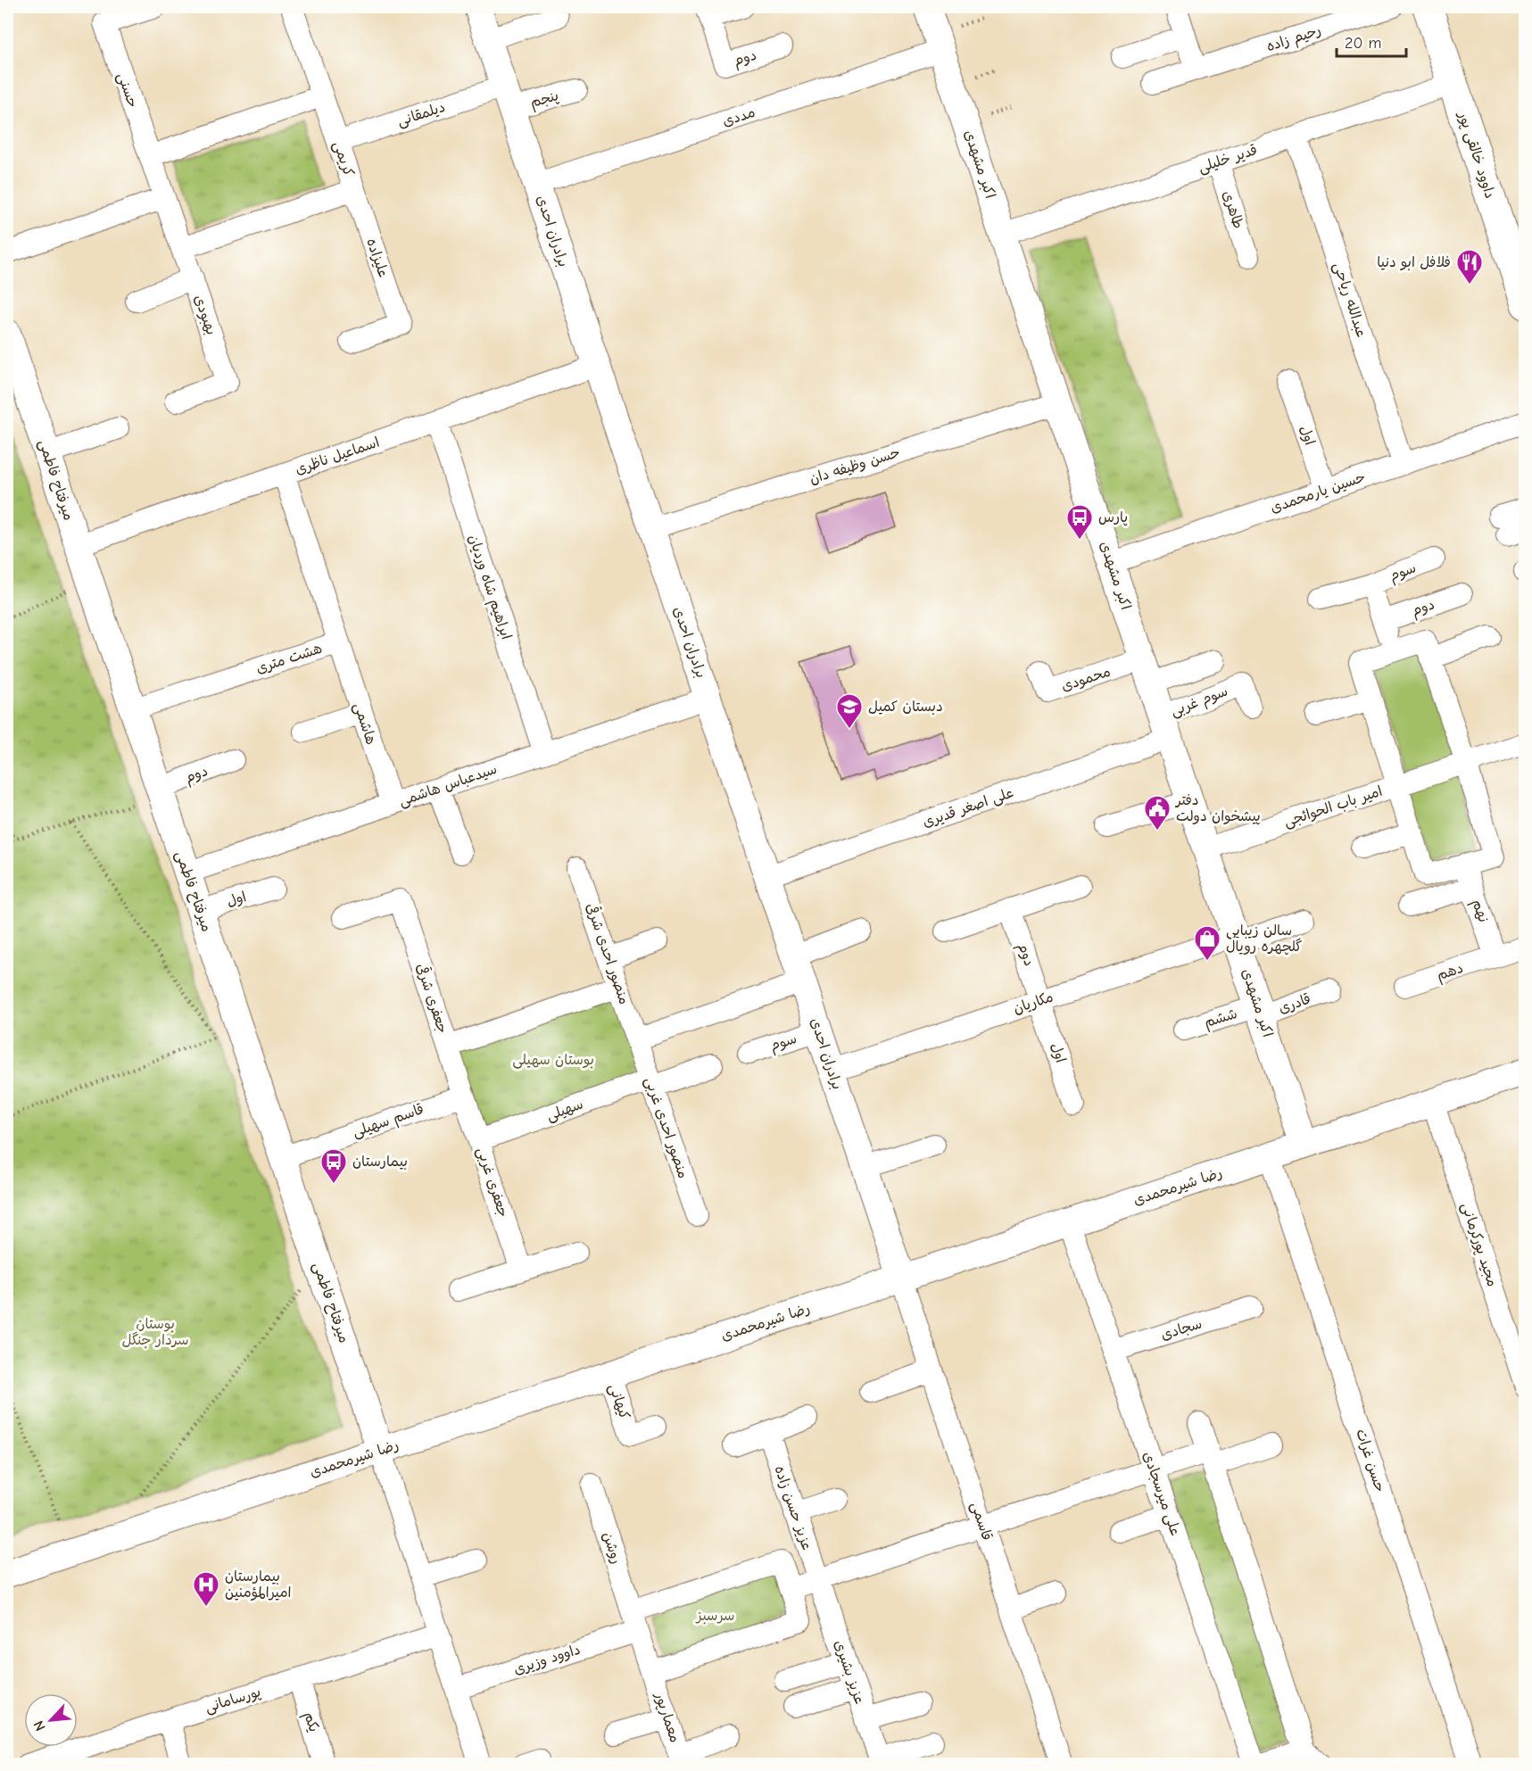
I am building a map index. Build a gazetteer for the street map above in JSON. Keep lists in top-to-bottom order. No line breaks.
{"streets":{"main road":["داوود خالقی پور"],"street":["رحیم زاده","دوم","حسنی","پنجم","دیلمقانی","مددی","کریمی","قدیر خلیلی","اکبر مشهدی","طاهری","برادران احدی","علیزاده","عبدالله ریاحی","بهبودی","اول","اسماعیل ناظری","حسن وظیفه دان","میرفتاح فاطمی","حسین یارمحمدی","سوم","ابراهیم شاه وردیان","هشت متری","محمودی","سوم غربی","هاشمی","سیدعباس هاشمی","امیر باب الحوائجی","علی اصغر قدیری","نهم","منصور احدی شرقی","دهم","جعفری شرقی","مکاریان","قادری","ششم","سهیلی","قاسم سهیلی","منصور احدی غربی","جعفری غربی","رضا شیرمحمدی","مجید پورکرمانی","سجادی","کیهانی","حسن غرات","علی میرسجادی","عزیز حسن زاده","قاسمی","روشن","داوود وزیری","عزیز بشیری","پورسامانی","معمارپور","یکم"]},"crossings":[["دوم","اول"],["دوم","میرفتاح فاطمی"],["دوم","مکاریان"],["پنجم","دیلمقانی"],["پنجم","برادران احدی"],["دیلمقانی","کریمی"],["دیلمقانی","برادران احدی"],["مددی","اکبر مشهدی"],["مددی","برادران احدی"],["داوود خالقی پور","قدیر خلیلی"],["کریمی","علیزاده"],["کریمی","بهبودی"],["قدیر خلیلی","اکبر مشهدی"],["قدیر خلیلی","طاهری"],["قدیر خلیلی","عبدالله ریاحی"],["اکبر مشهدی","حسن وظیفه دان"],["اکبر مشهدی","حسین یارمحمدی"],["اکبر مشهدی","محمودی"],["اکبر مشهدی","سوم غربی"],["اکبر مشهدی","امیر باب الحوائجی"],["اکبر مشهدی","علی اصغر قدیری"],["اکبر مشهدی","مکاریان"],["اکبر مشهدی","قادری"],["اکبر مشهدی","ششم"],["اکبر مشهدی","رضا شیرمحمدی"],["برادران احدی","اسماعیل ناظری"],["برادران احدی","حسن وظیفه دان"],["برادران احدی","سوم"],["برادران احدی","سیدعباس هاشمی"],["برادران احدی","علی اصغر قدیری"],["برادران احدی","مکاریان"],["برادران احدی","رضا شیرمحمدی"],["برادران احدی","قاسمی"],["عبدالله ریاحی","حسین یارمحمدی"],["اول","میرفتاح فاطمی"],["اول","حسین یارمحمدی"],["اول","مکاریان"],["اسماعیل ناظری","میرفتاح فاطمی"],["اسماعیل ناظری","ابراهیم شاه وردیان"],["اسماعیل ناظری","هشت متری"],["میرفتاح فاطمی","هشت متری"],["میرفتاح فاطمی","سیدعباس هاشمی"],["میرفتاح فاطمی","قاسم سهیلی"],["میرفتاح فاطمی","رضا شیرمحمدی"],["ابراهیم شاه وردیان","سیدعباس هاشمی"],["هشت متری","هاشمی"],["سوم غربی","علی اصغر قدیری"],["هاشمی","سیدعباس هاشمی"],["نهم","دهم"],["منصور احدی شرقی","منصور احدی غربی"],["جعفری شرقی","قاسم سهیلی"],["جعفری شرقی","جعفری غربی"],["قادری","ششم"],["سهیلی","منصور احدی غربی"],["سهیلی","جعفری غربی"],["قاسم سهیلی","جعفری غربی"],["رضا شیرمحمدی","مجید پورکرمانی"],["رضا شیرمحمدی","کیهانی"],["رضا شیرمحمدی","حسن غرات"],["رضا شیرمحمدی","علی میرسجادی"],["رضا شیرمحمدی","قاسمی"],["سجادی","علی میرسجادی"],["عزیز حسن زاده","عزیز بشیری"],["روشن","داوود وزیری"],["پورسامانی","یکم"]],"parks":["بوستان سهیلی","بوستان سردار جنگل","سرسبز"],"places":{"restaurant":["فلافل ابو دنیا"],"bus stop":["پارس","بیمارستان"],"school or university":["دبستان کمیل"],"public building":["دفتر پیشخوان دولت"],"shop":["سالن زیبایی گلچهره رویال"],"hospital":["بیمارستان امیرالمؤمنین"]},"scale_bar":"20 m","north":"bottom left"}
